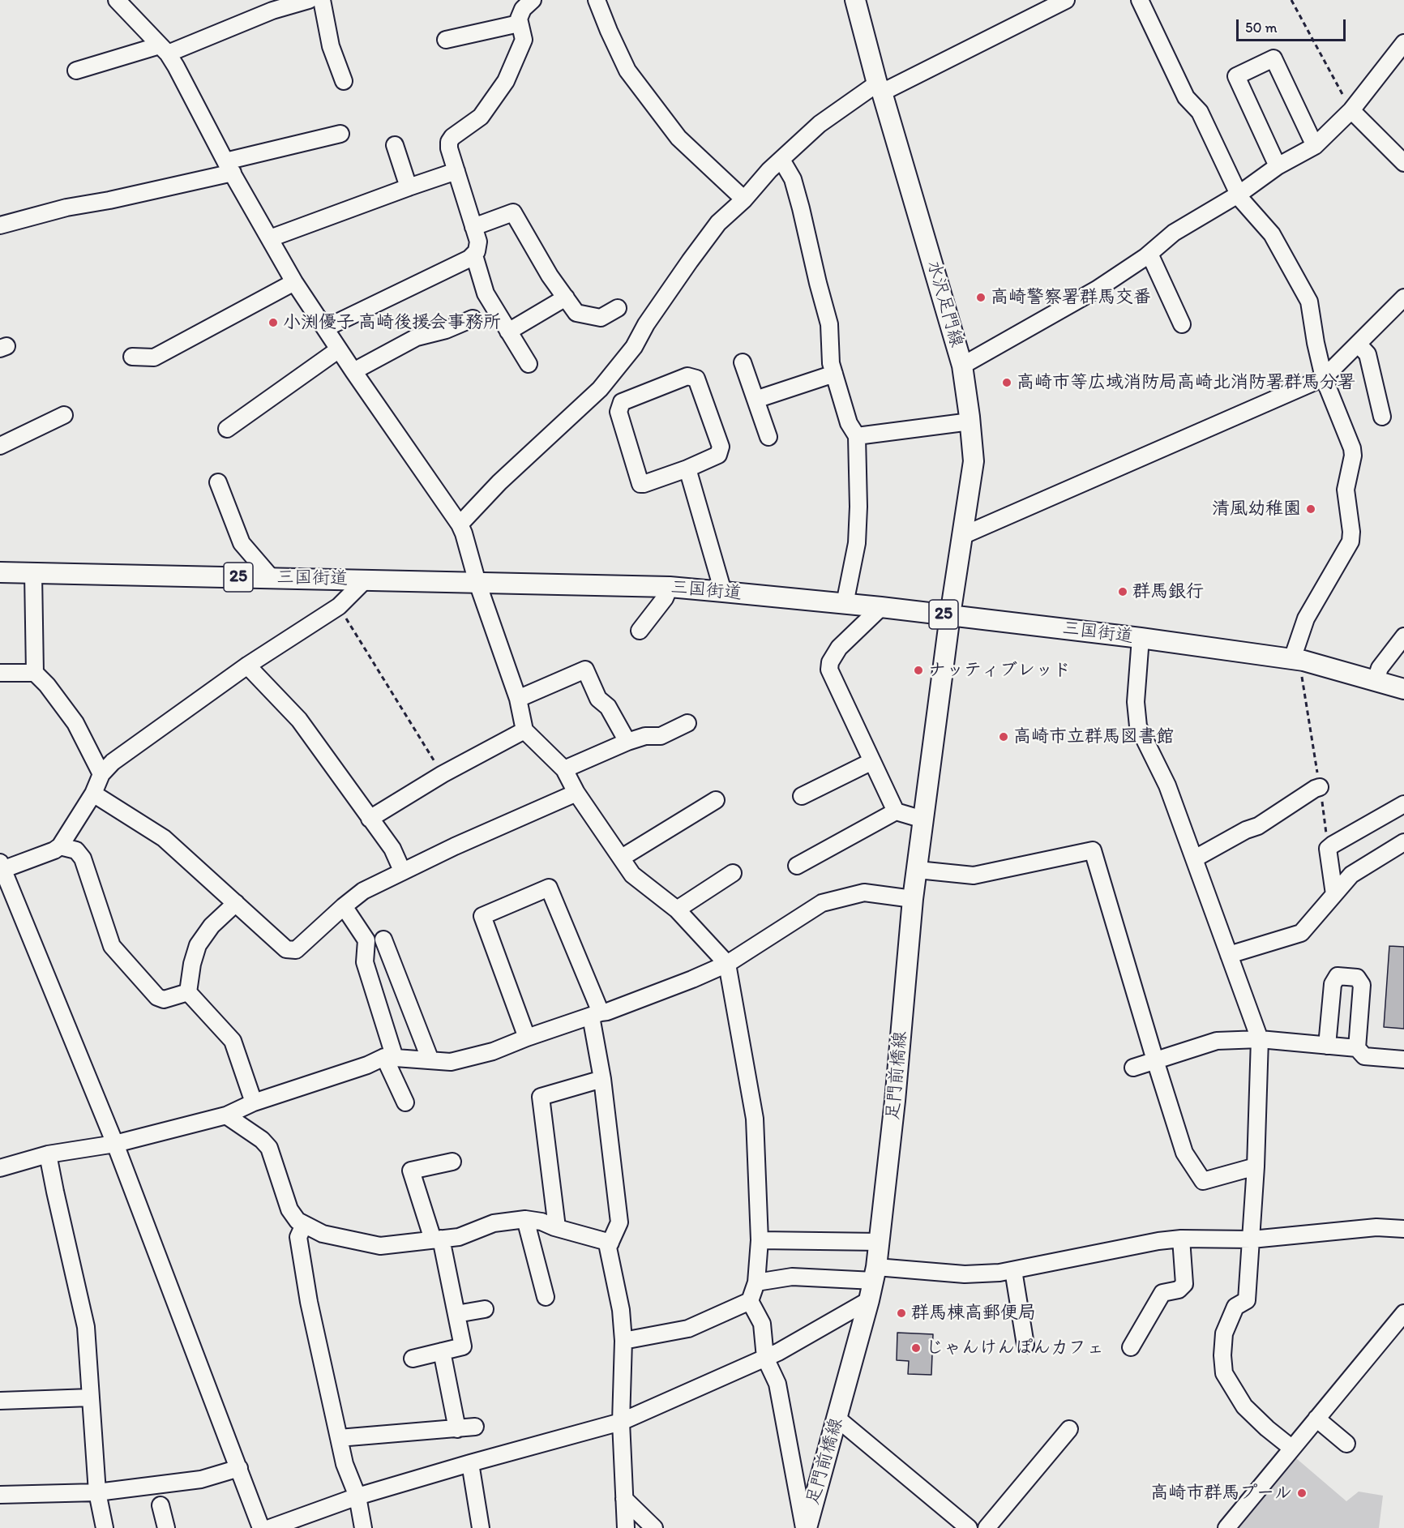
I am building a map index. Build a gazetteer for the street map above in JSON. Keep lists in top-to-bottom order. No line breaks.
{"streets":{"main road":["水沢足門線","25","三国街道","足門前橋線"]},"crossings":[["水沢足門線","三国街道"],["水沢足門線","足門前橋線"],["三国街道","足門前橋線"]],"places":["高崎警察署群馬交番","小渕優子 高崎後援会事務所","高崎市等広域消防局高崎北消防署群馬分署","清風幼稚園","群馬銀行","ナッティブレッド","高崎市立群馬図書館","群馬棟高郵便局","じゃんけんぽんカフェ","高崎市群馬プール"],"scale_bar":"50 m"}
